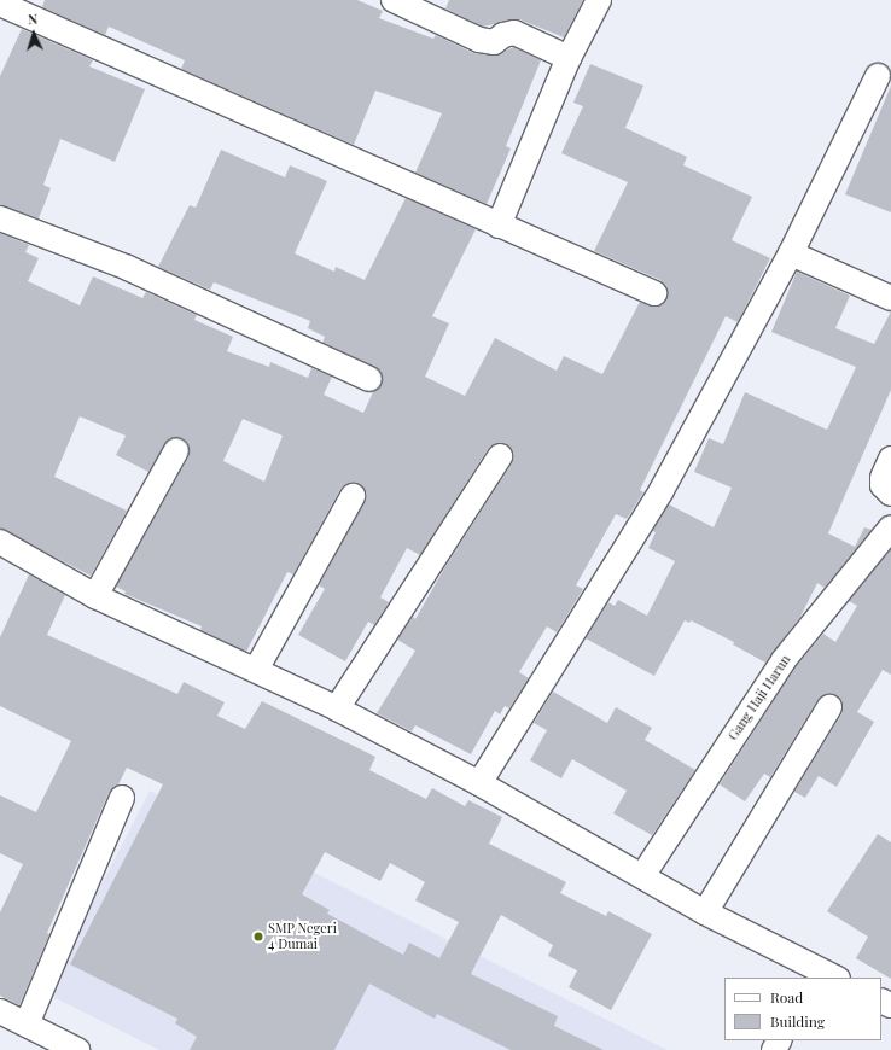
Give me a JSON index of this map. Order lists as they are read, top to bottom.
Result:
{
  "streets": {
    "street": ["Gang Haji Harun"]
  },
  "places": ["SMP Negeri 4 Dumai"],
  "legend": ["Road", "Building"],
  "north": "top"
}
